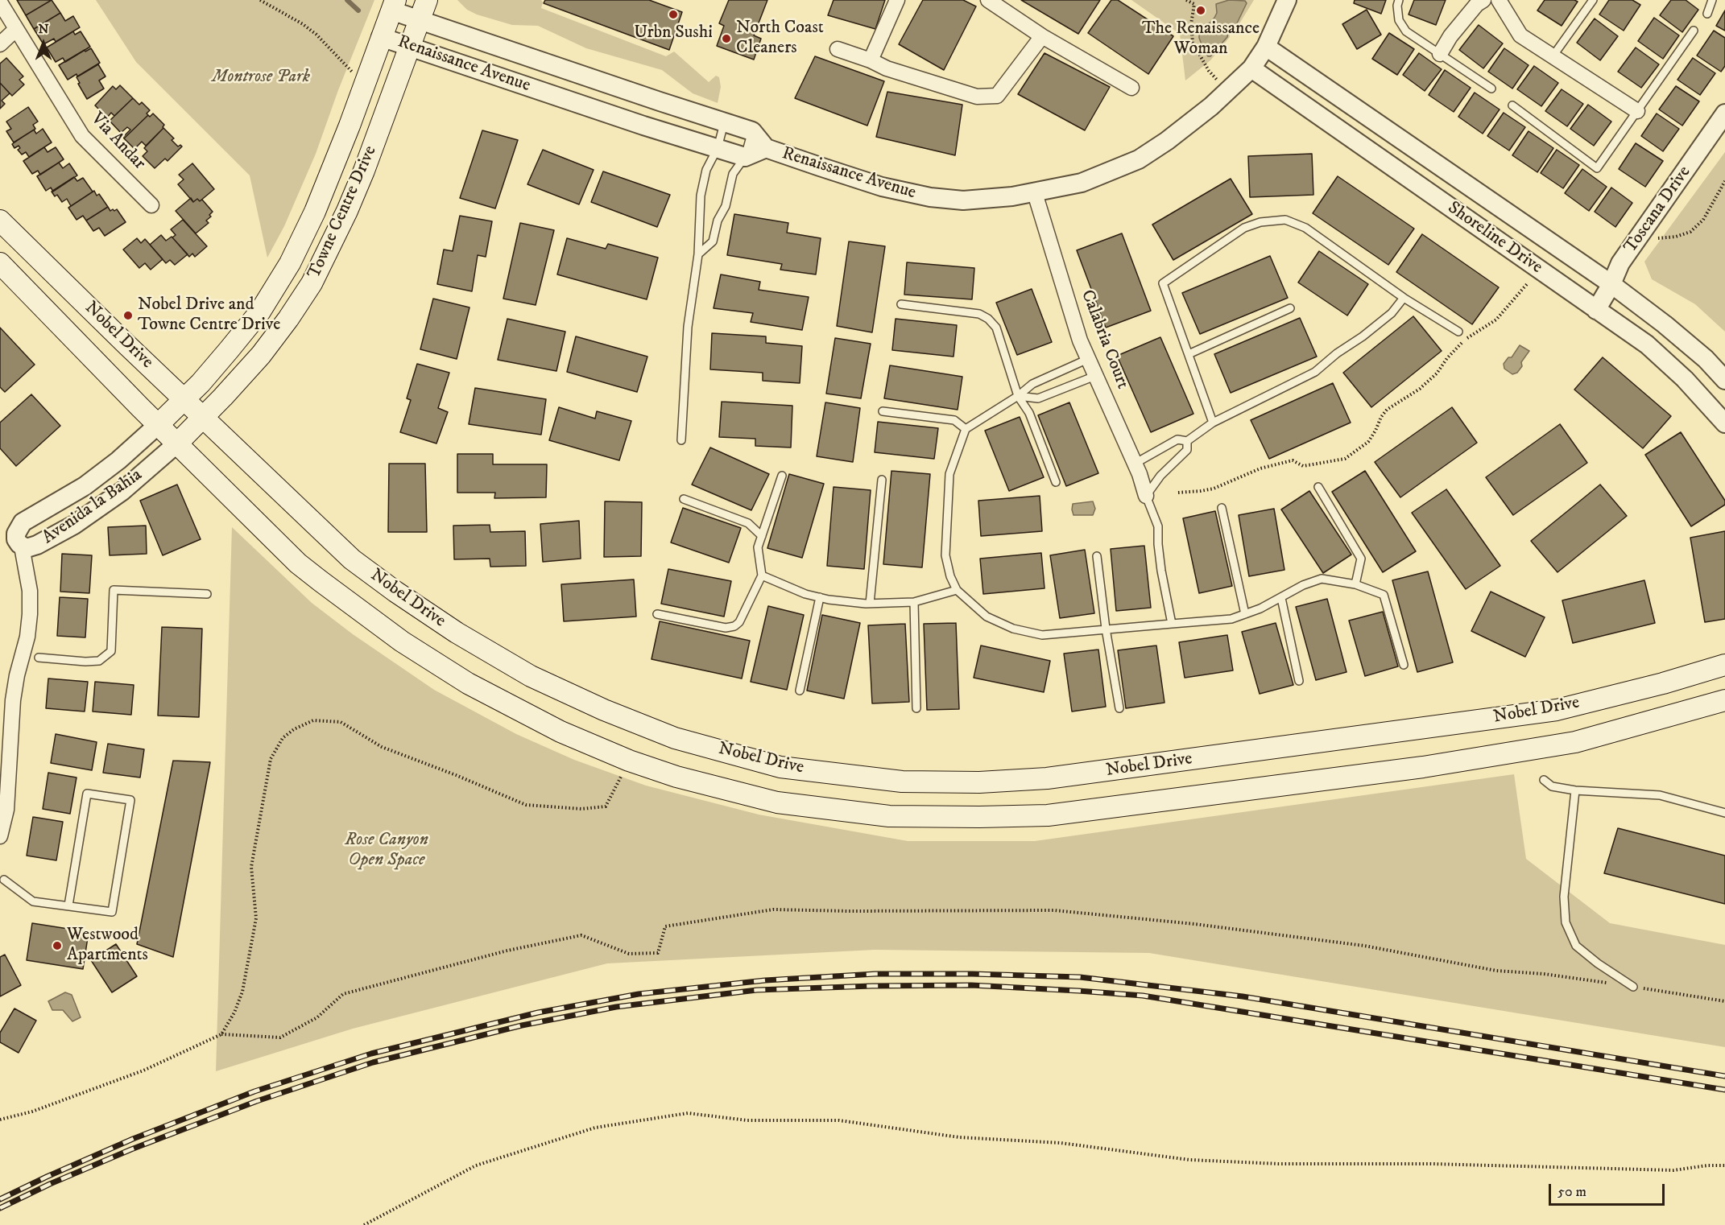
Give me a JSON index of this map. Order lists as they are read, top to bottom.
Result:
{
  "streets": {
    "main road": ["Towne Centre Drive", "Nobel Drive"],
    "street": [
      "Renaissance Avenue",
      "Via Andar",
      "Toscana Drive",
      "Shoreline Drive",
      "Calabria Court",
      "Avenida la Bahia"
    ]
  },
  "crossings": [
    ["Renaissance Avenue", "Towne Centre Drive"],
    ["Renaissance Avenue", "Shoreline Drive"],
    ["Renaissance Avenue", "Calabria Court"],
    ["Toscana Drive", "Shoreline Drive"],
    ["Towne Centre Drive", "Nobel Drive"],
    ["Towne Centre Drive", "Avenida la Bahia"],
    ["Nobel Drive", "Avenida la Bahia"]
  ],
  "parks": ["Montrose Park", "Rose Canyon Open Space"],
  "places": [
    "The Renaissance Woman",
    "Urbn Sushi",
    "North Coast Cleaners",
    "Nobel Drive and Towne Centre Drive",
    "Westwood Apartments"
  ],
  "scale_bar": "50 m",
  "north": "top"
}
